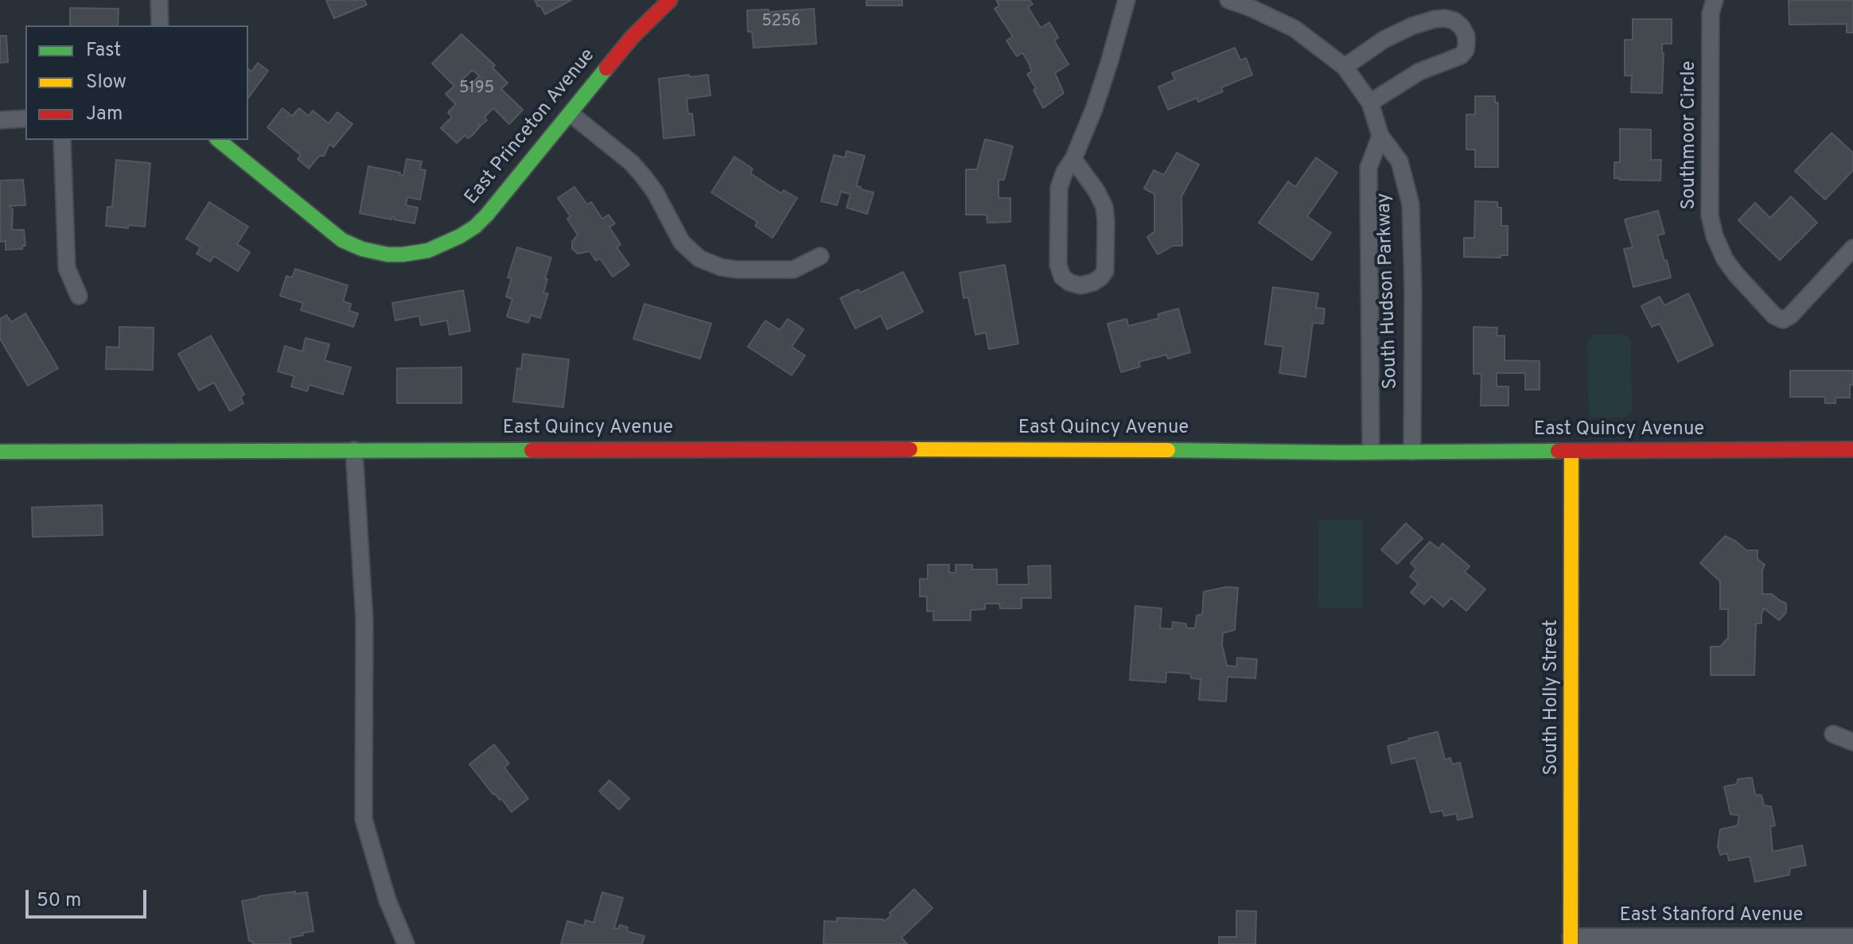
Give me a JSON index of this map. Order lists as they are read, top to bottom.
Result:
{
  "streets": {
    "street": [
      "East Princeton Avenue",
      "Southmoor Circle",
      "South Hudson Parkway",
      "East Quincy Avenue",
      "South Holly Street",
      "East Stanford Avenue"
    ]
  },
  "crossings": [
    ["South Hudson Parkway", "East Quincy Avenue"],
    ["East Quincy Avenue", "South Holly Street"],
    ["South Holly Street", "East Stanford Avenue"]
  ],
  "house_numbers": ["5256", "5195"],
  "legend": ["Fast", "Slow", "Jam"],
  "scale_bar": "50 m"
}
